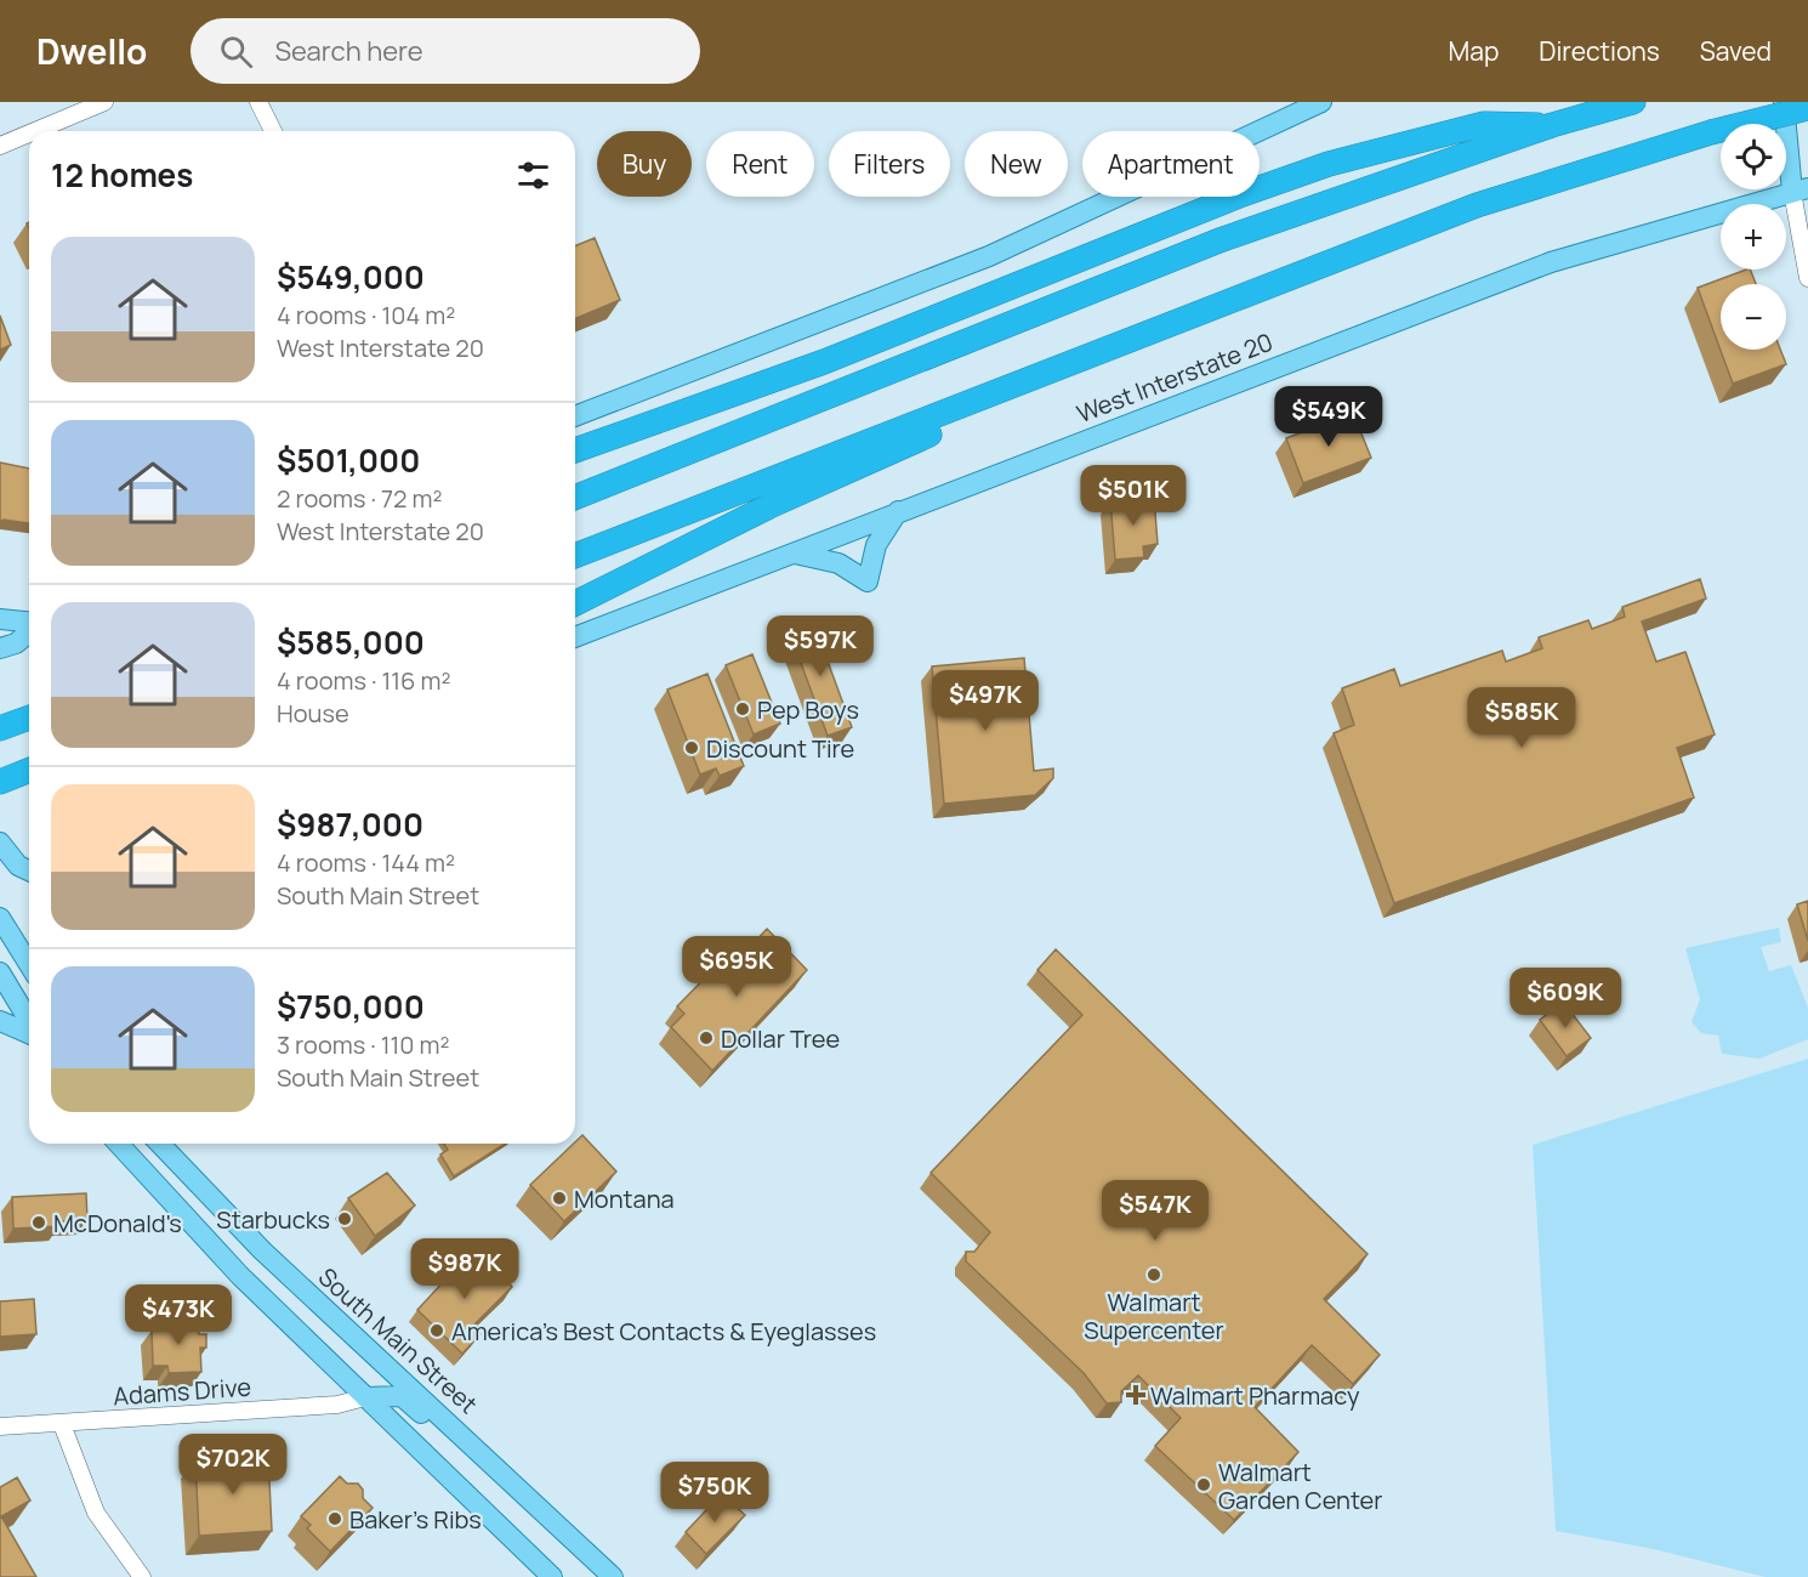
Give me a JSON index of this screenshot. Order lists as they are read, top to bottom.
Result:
{
  "streets": {
    "main road": ["West Interstate 20", "South Main Street"],
    "street": ["Adams Drive"]
  },
  "places": {
    "other": [
      "Pep Boys",
      "Discount Tire",
      "Dollar Tree",
      "Montana",
      "Starbucks",
      "McDonald's",
      "Walmart Supercenter",
      "America's Best Contacts & Eyeglasses",
      "Walmart Garden Center",
      "Baker's Ribs"
    ],
    "health": ["Walmart Pharmacy"]
  },
  "page": {
    "header": "Dwello",
    "search": "Search here",
    "nav": ["Map", "Directions", "Saved"],
    "map_buttons": ["+", "−"],
    "chip": [
      "Buy",
      "Rent",
      "Filters",
      "New",
      "Apartment"
    ],
    "heading": "12 homes",
    "list": [
      {
        "name": "$549,000",
        "note": "4 rooms · 104 m² · West Interstate 20"
      },
      {
        "name": "$501,000",
        "note": "2 rooms · 72 m² · West Interstate 20"
      },
      {
        "name": "$585,000",
        "note": "4 rooms · 116 m² · House"
      },
      {
        "name": "$987,000",
        "note": "4 rooms · 144 m² · South Main Street"
      },
      {
        "name": "$750,000",
        "note": "3 rooms · 110 m² · South Main Street"
      }
    ],
    "price": [
      "$549K",
      "$501K",
      "$597K",
      "$497K",
      "$585K",
      "$695K",
      "$609K",
      "$547K",
      "$987K",
      "$473K",
      "$702K",
      "$750K"
    ]
  }
}
